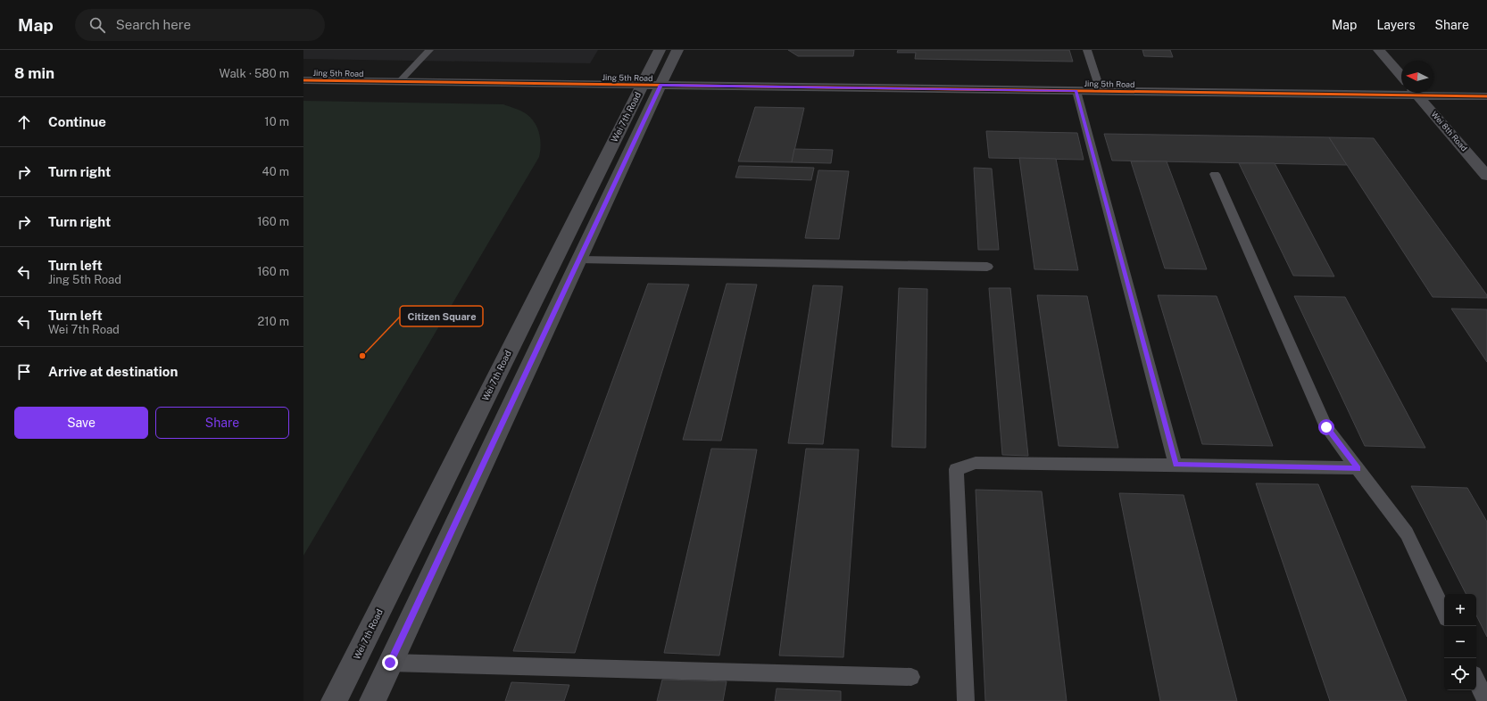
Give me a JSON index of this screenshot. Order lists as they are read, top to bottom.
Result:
{
  "streets": {
    "street": ["Jing 5th Road", "Wei 7th Road", "Wei 8th Road"]
  },
  "crossings": [
    ["Jing 5th Road", "Wei 7th Road"]
  ],
  "places": ["Citizen Square"],
  "north": "left",
  "page": {
    "header": "Map",
    "search": "Search here",
    "nav": ["Map", "Layers", "Share"],
    "heading": ["8 min", "Walk · 580 m"],
    "list": [
      ["Continue", "10 m"],
      ["Turn right", "40 m"],
      ["Turn right", "160 m"],
      ["Turn left", "Jing 5th Road", "160 m"],
      ["Turn left", "Wei 7th Road", "210 m"],
      "Arrive at destination"
    ],
    "buttons": ["Save", "Share"],
    "map_buttons": ["+", "−"]
  }
}
